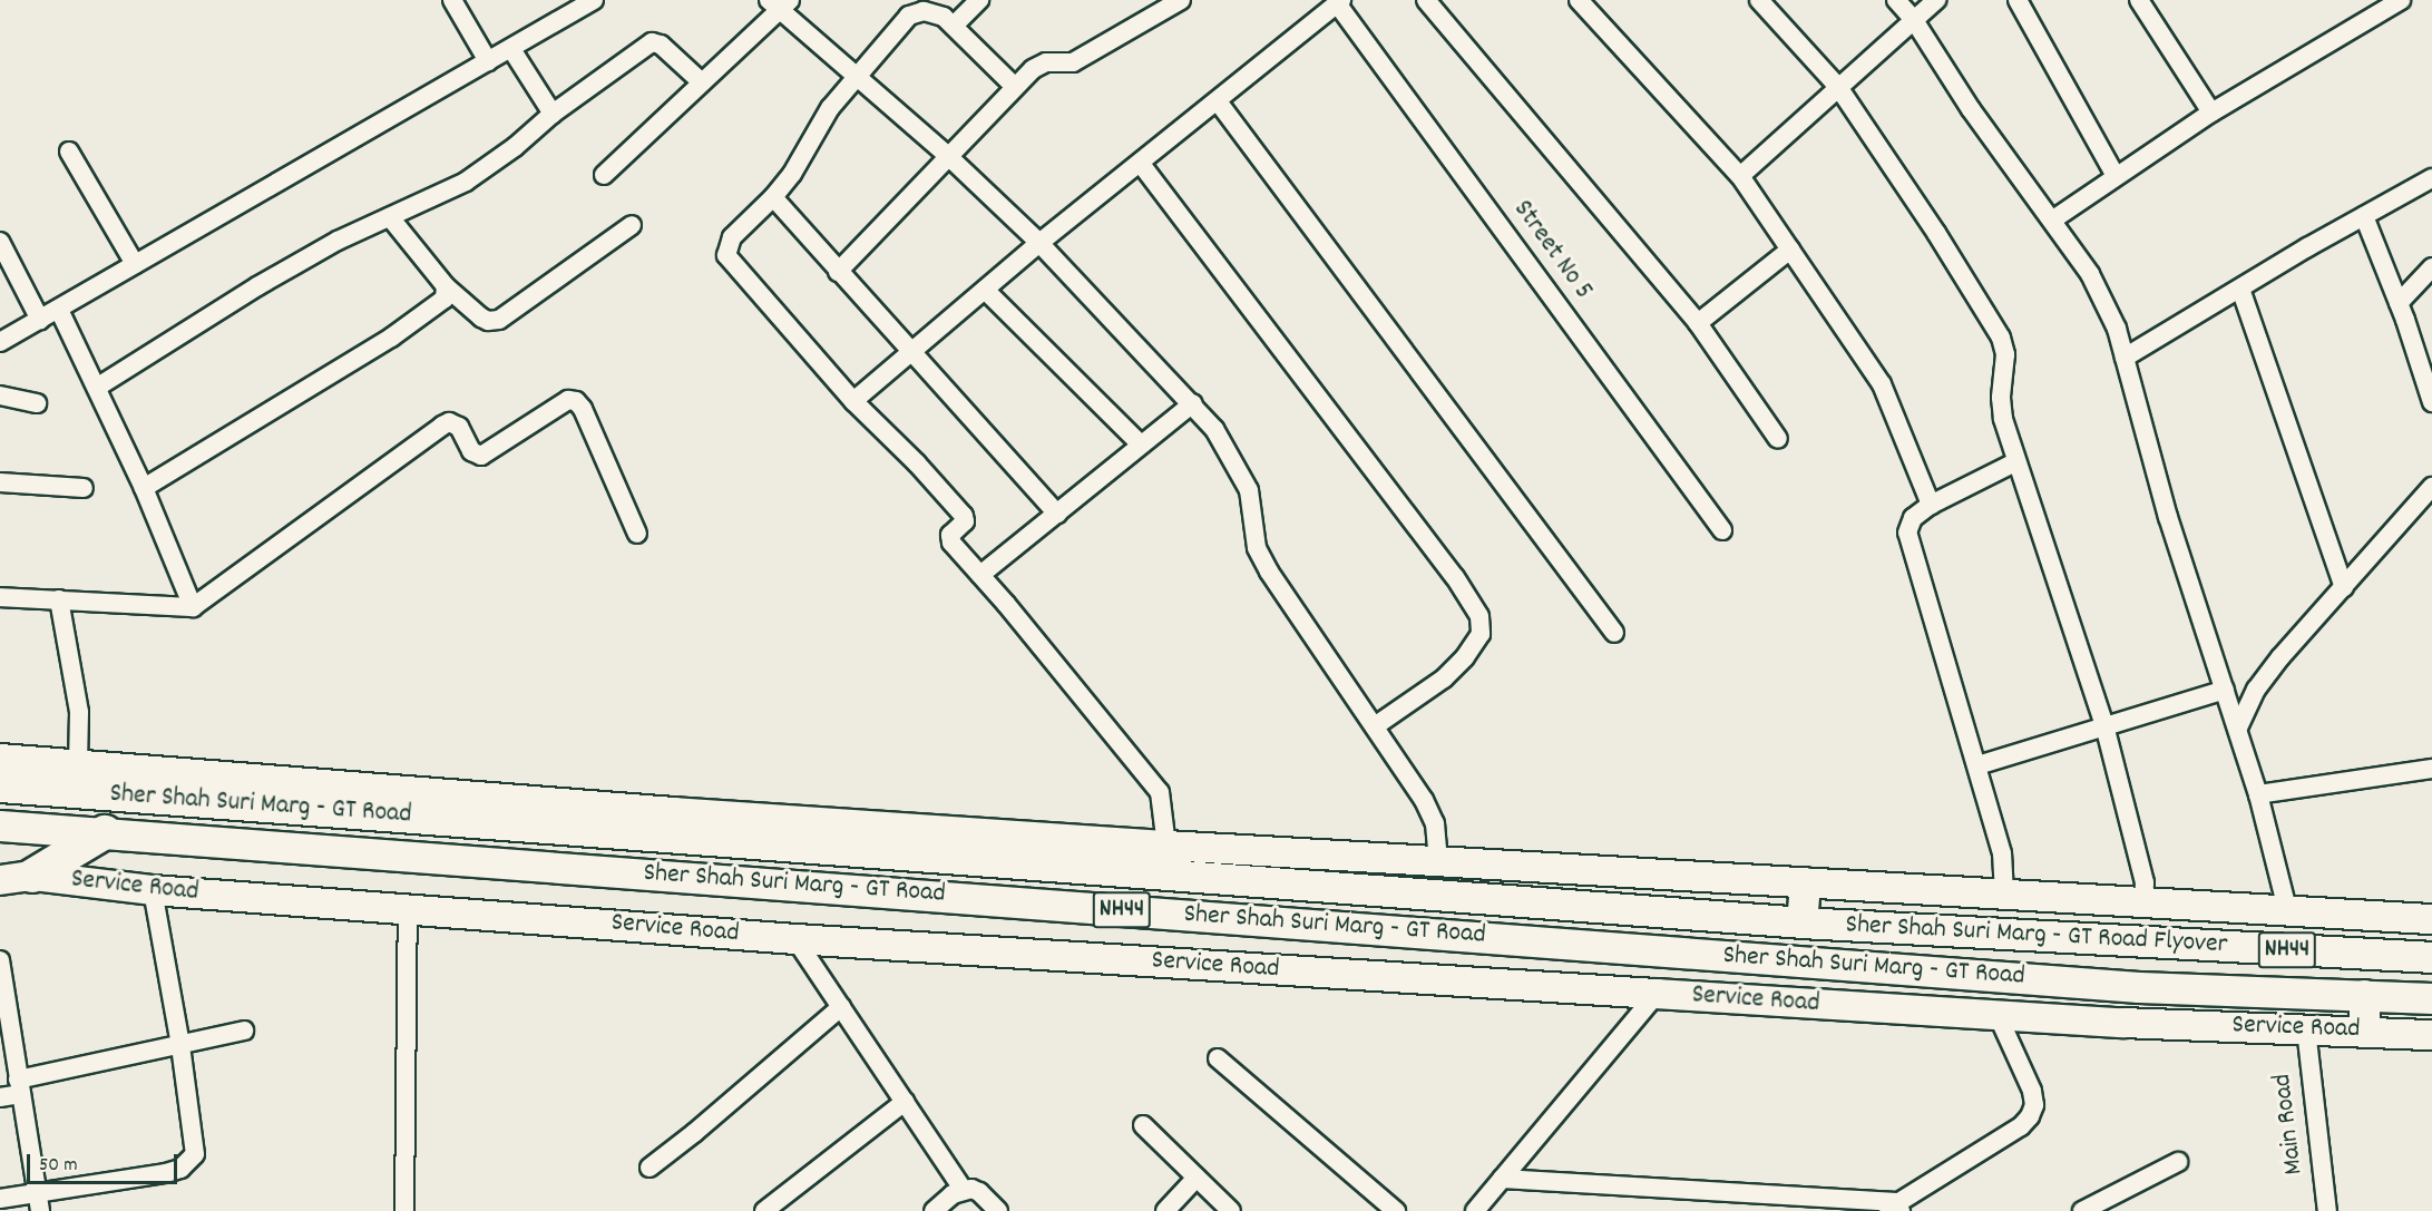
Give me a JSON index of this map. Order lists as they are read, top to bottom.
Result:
{
  "streets": {
    "highway": ["Sher Shah Suri Marg - GT Road", "NH44", "Sher Shah Suri Marg - GT Road Flyover"],
    "main road": ["Service Road"],
    "street": ["Street No 5", "Main Road"]
  },
  "crossings": [
    ["Sher Shah Suri Marg - GT Road", "NH44"],
    ["Sher Shah Suri Marg - GT Road", "Sher Shah Suri Marg - GT Road Flyover"],
    ["Service Road", "Main Road"]
  ],
  "scale_bar": "50 m"
}
